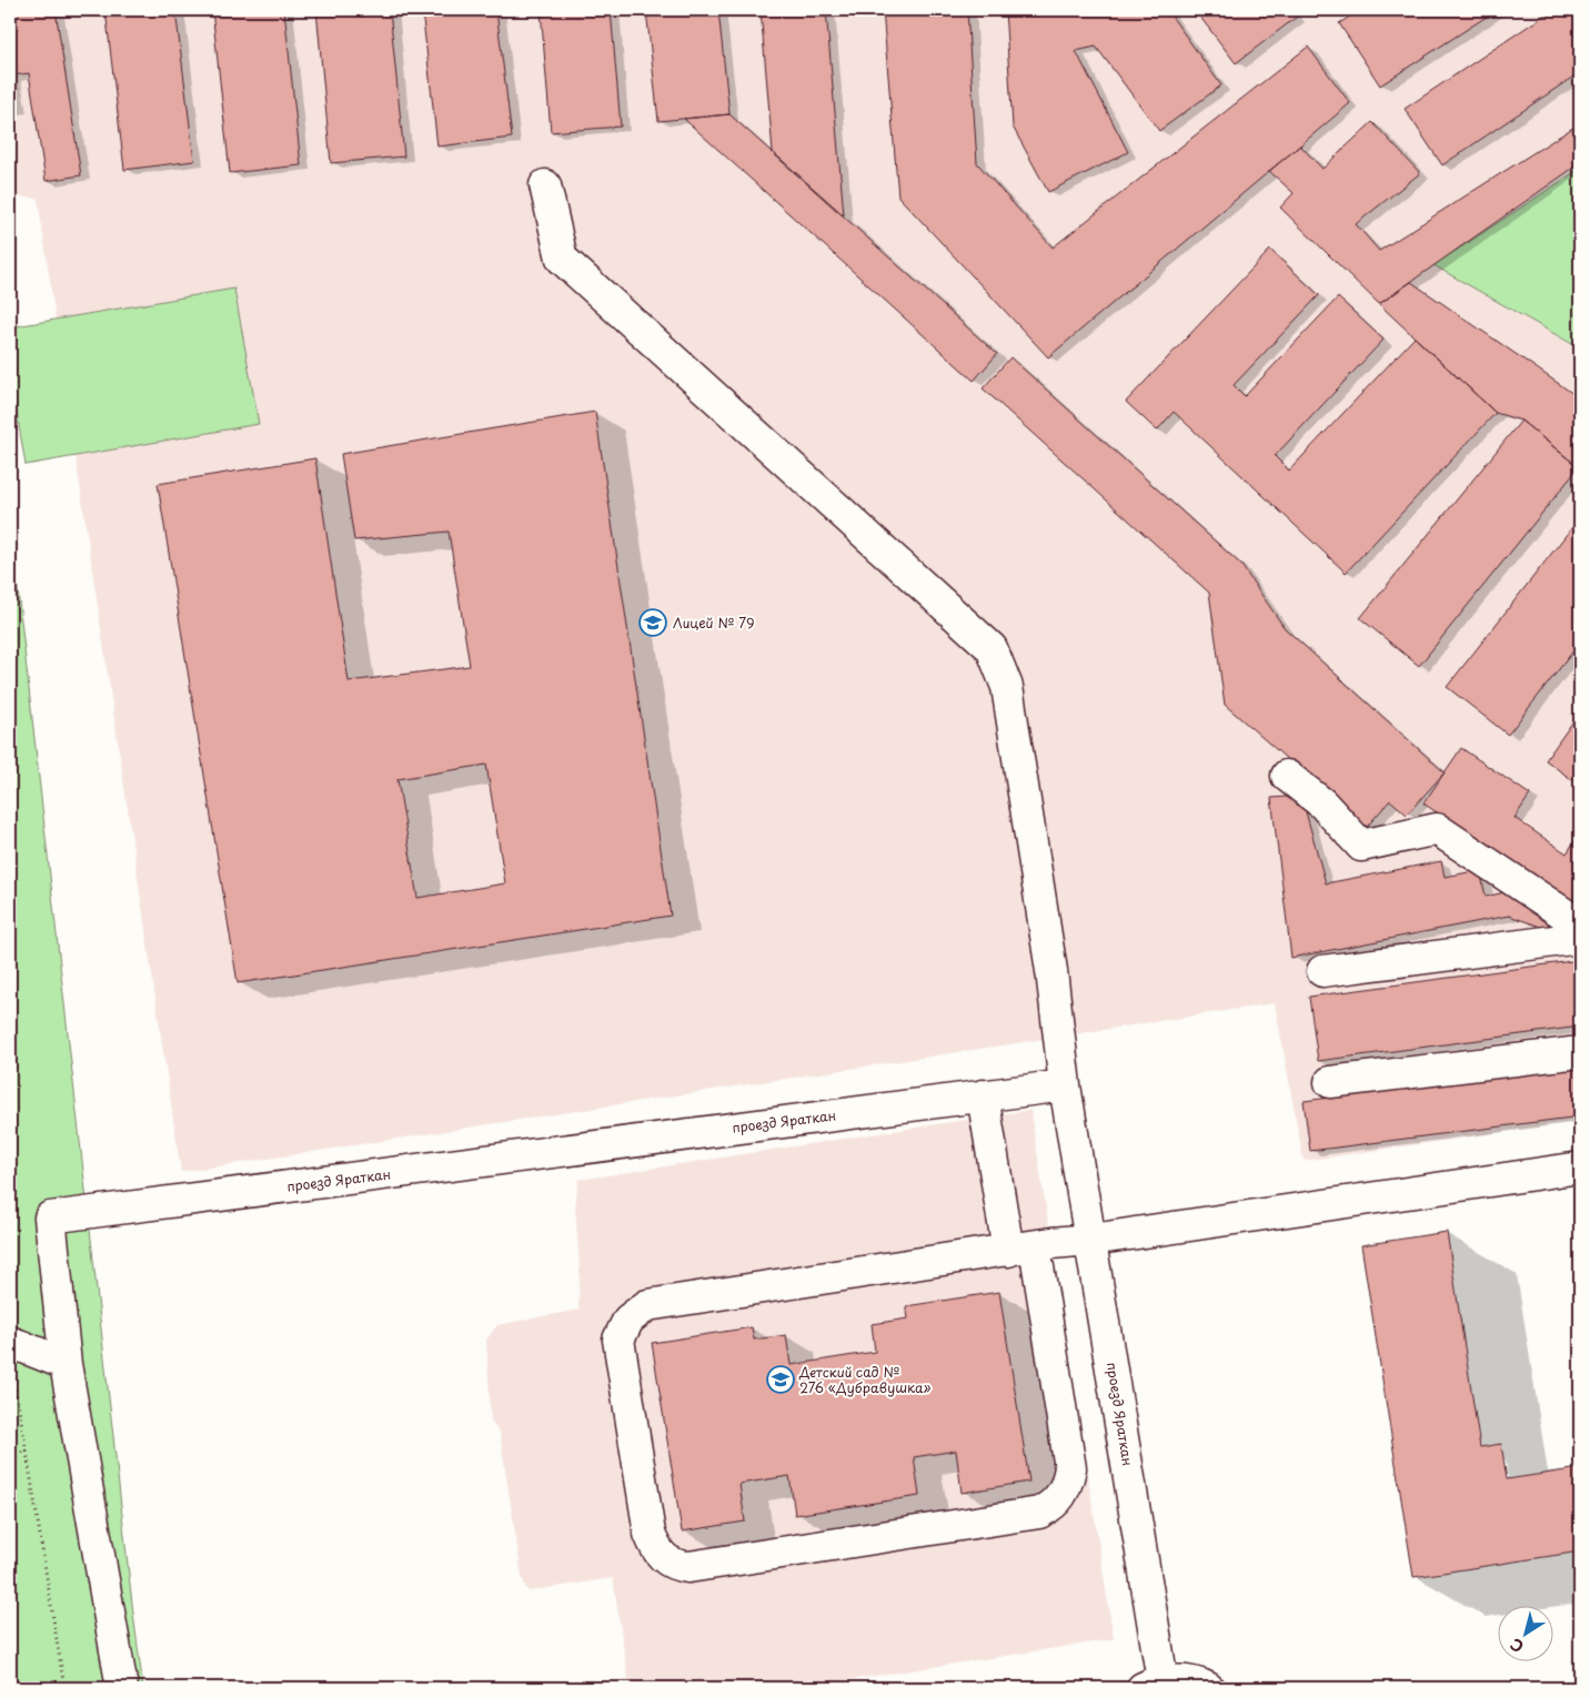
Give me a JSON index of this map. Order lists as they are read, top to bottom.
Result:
{
  "streets": {
    "street": ["проезд Яраткан"]
  },
  "places": {
    "school or university": ["Лицей № 79", "Детский сад № 276 «Дубравушка»"]
  },
  "north": "bottom left"
}
